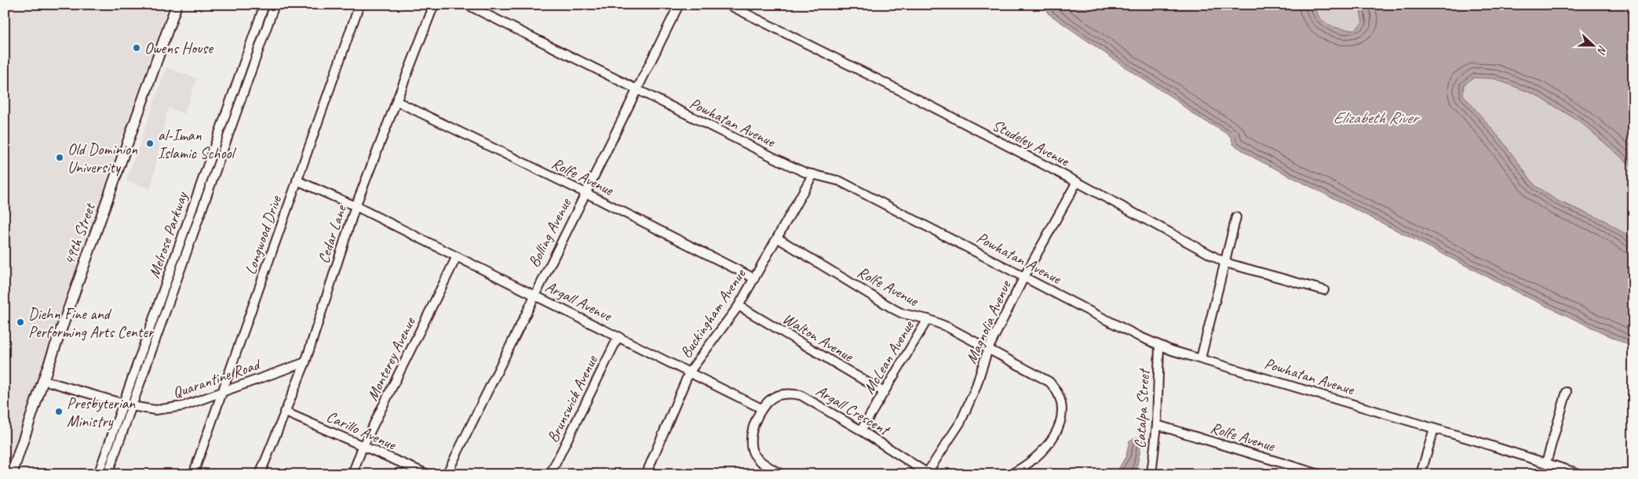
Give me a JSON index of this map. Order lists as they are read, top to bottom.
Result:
{
  "streets": {
    "street": [
      "Powhatan Avenue",
      "Studeley Avenue",
      "Rolfe Avenue",
      "Bolling Avenue",
      "49th Street",
      "Cedar Lane",
      "Melrose Parkway",
      "Longwood Drive",
      "Argall Avenue",
      "Buckingham Avenue",
      "Magnolia Avenue",
      "Walton Avenue",
      "McLean Avenue",
      "Monterey Avenue",
      "Quarantine Road",
      "Brunswick Avenue",
      "Catalpa Street",
      "Argall Crescent",
      "Carillo Avenue"
    ]
  },
  "crossings": [
    ["Powhatan Avenue", "Bolling Avenue"],
    ["Powhatan Avenue", "Buckingham Avenue"],
    ["Powhatan Avenue", "Magnolia Avenue"],
    ["Powhatan Avenue", "Catalpa Street"],
    ["Studeley Avenue", "Magnolia Avenue"],
    ["Rolfe Avenue", "Bolling Avenue"],
    ["Rolfe Avenue", "Cedar Lane"],
    ["Rolfe Avenue", "Buckingham Avenue"],
    ["Rolfe Avenue", "Magnolia Avenue"],
    ["Rolfe Avenue", "McLean Avenue"],
    ["Rolfe Avenue", "Catalpa Street"],
    ["Bolling Avenue", "Argall Avenue"],
    ["49th Street", "Quarantine Road"],
    ["Cedar Lane", "Argall Avenue"],
    ["Cedar Lane", "Quarantine Road"],
    ["Cedar Lane", "Carillo Avenue"],
    ["Melrose Parkway", "Quarantine Road"],
    ["Longwood Drive", "Argall Avenue"],
    ["Longwood Drive", "Quarantine Road"],
    ["Argall Avenue", "Buckingham Avenue"],
    ["Argall Avenue", "Monterey Avenue"],
    ["Argall Avenue", "Brunswick Avenue"],
    ["Argall Avenue", "Argall Crescent"],
    ["Buckingham Avenue", "Walton Avenue"],
    ["Magnolia Avenue", "Argall Crescent"],
    ["Walton Avenue", "McLean Avenue"],
    ["McLean Avenue", "Argall Crescent"],
    ["Monterey Avenue", "Carillo Avenue"]
  ],
  "water": ["Elizabeth River"],
  "places": [
    "Owens House",
    "al-Iman Islamic School",
    "Old Dominion University",
    "Diehn Fine and Performing Arts Center",
    "Presbyterian Ministry"
  ],
  "north": "right"
}
